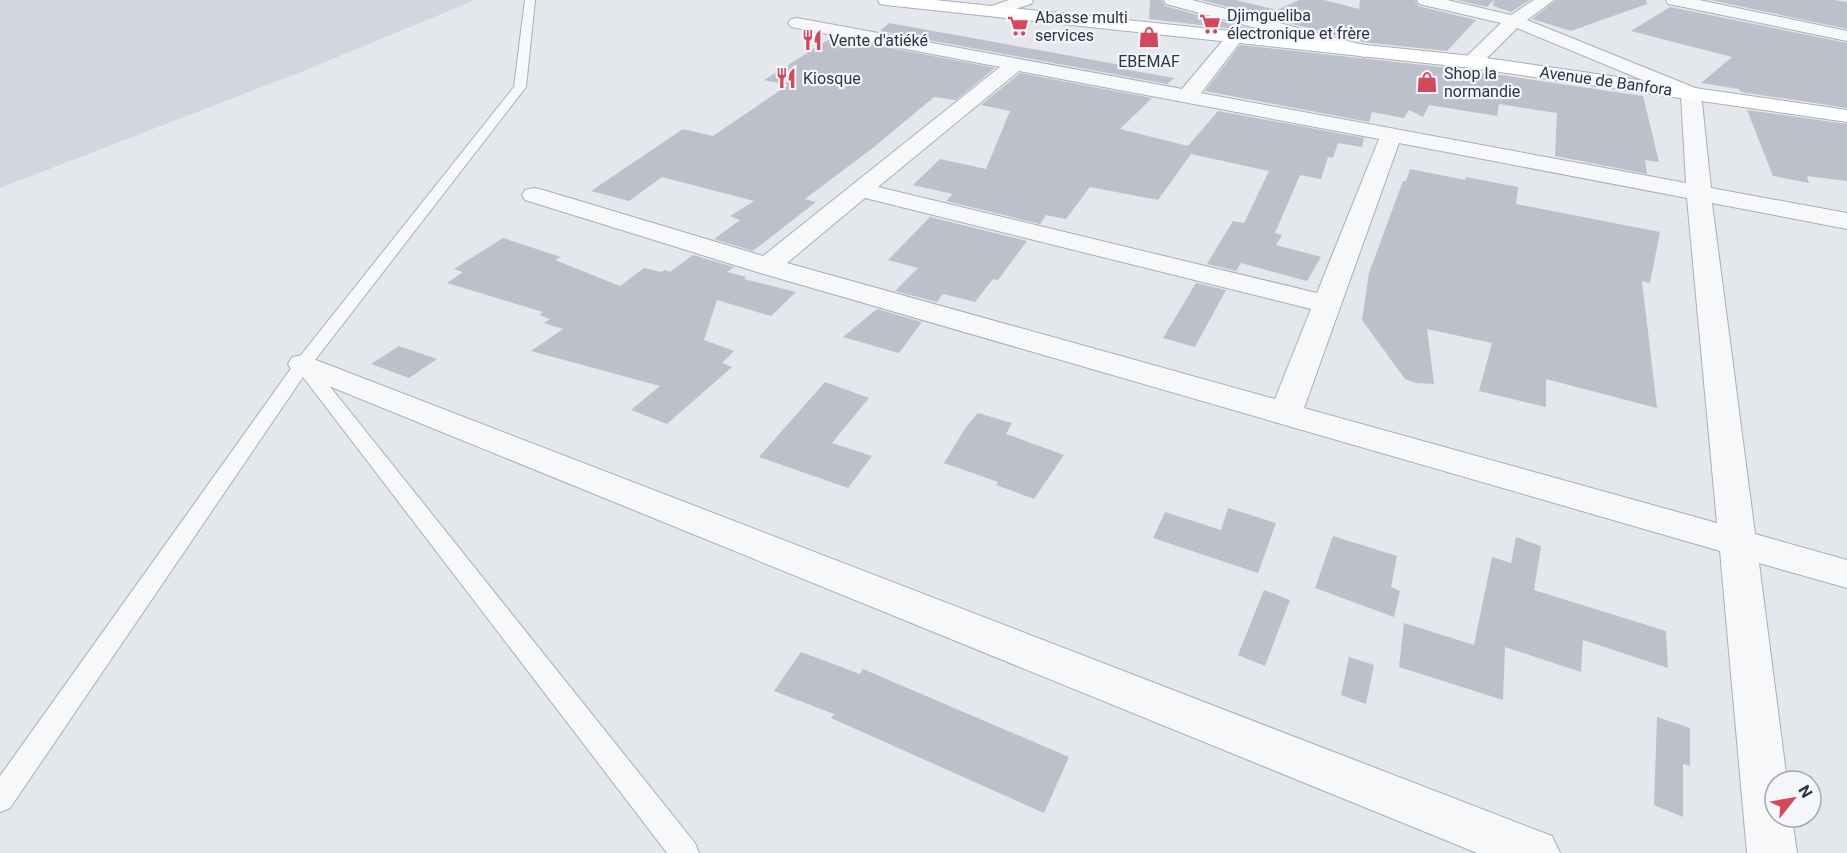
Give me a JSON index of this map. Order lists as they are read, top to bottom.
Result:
{
  "streets": {
    "main road": ["Avenue de Banfora"]
  },
  "places": {
    "supermarket": ["Djimgueliba électronique et frère", "Abasse multi services"],
    "shop": ["EBEMAF", "Shop la normandie"],
    "restaurant": ["Vente d'atiéké", "Kiosque"]
  },
  "north": "top right"
}
